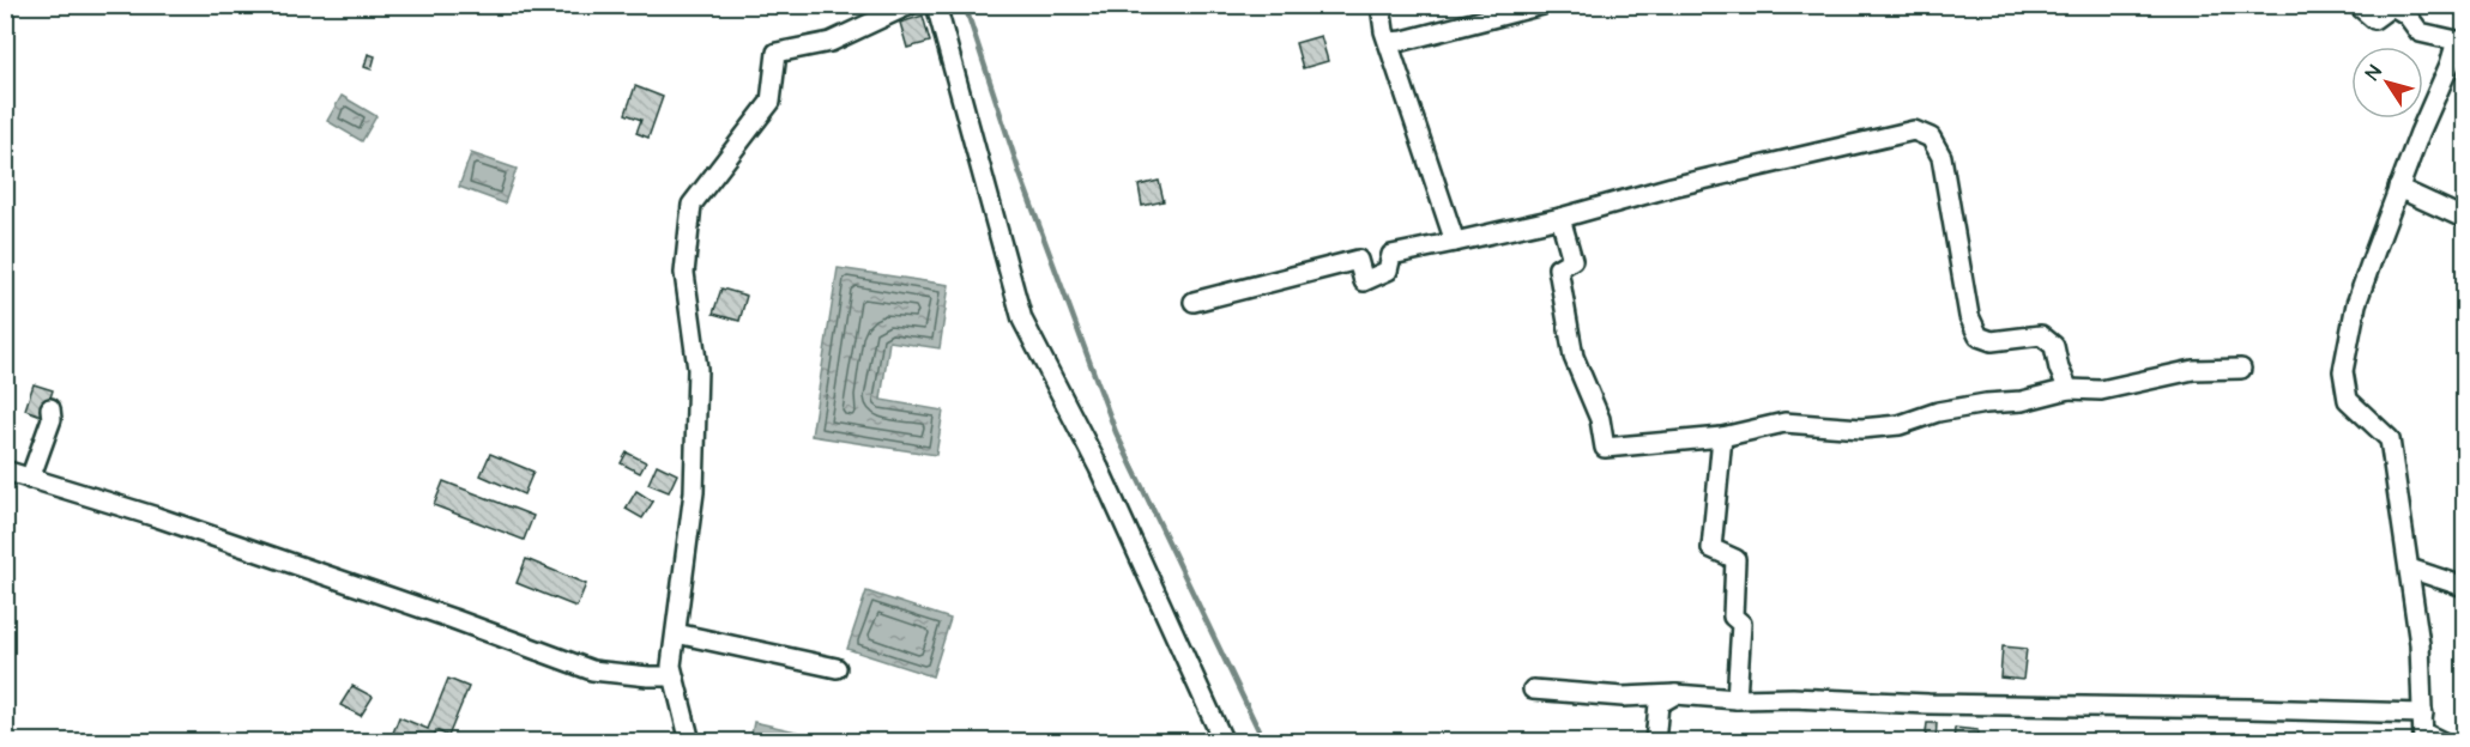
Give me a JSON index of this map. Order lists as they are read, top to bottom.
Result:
{
  "north": "top left"
}
